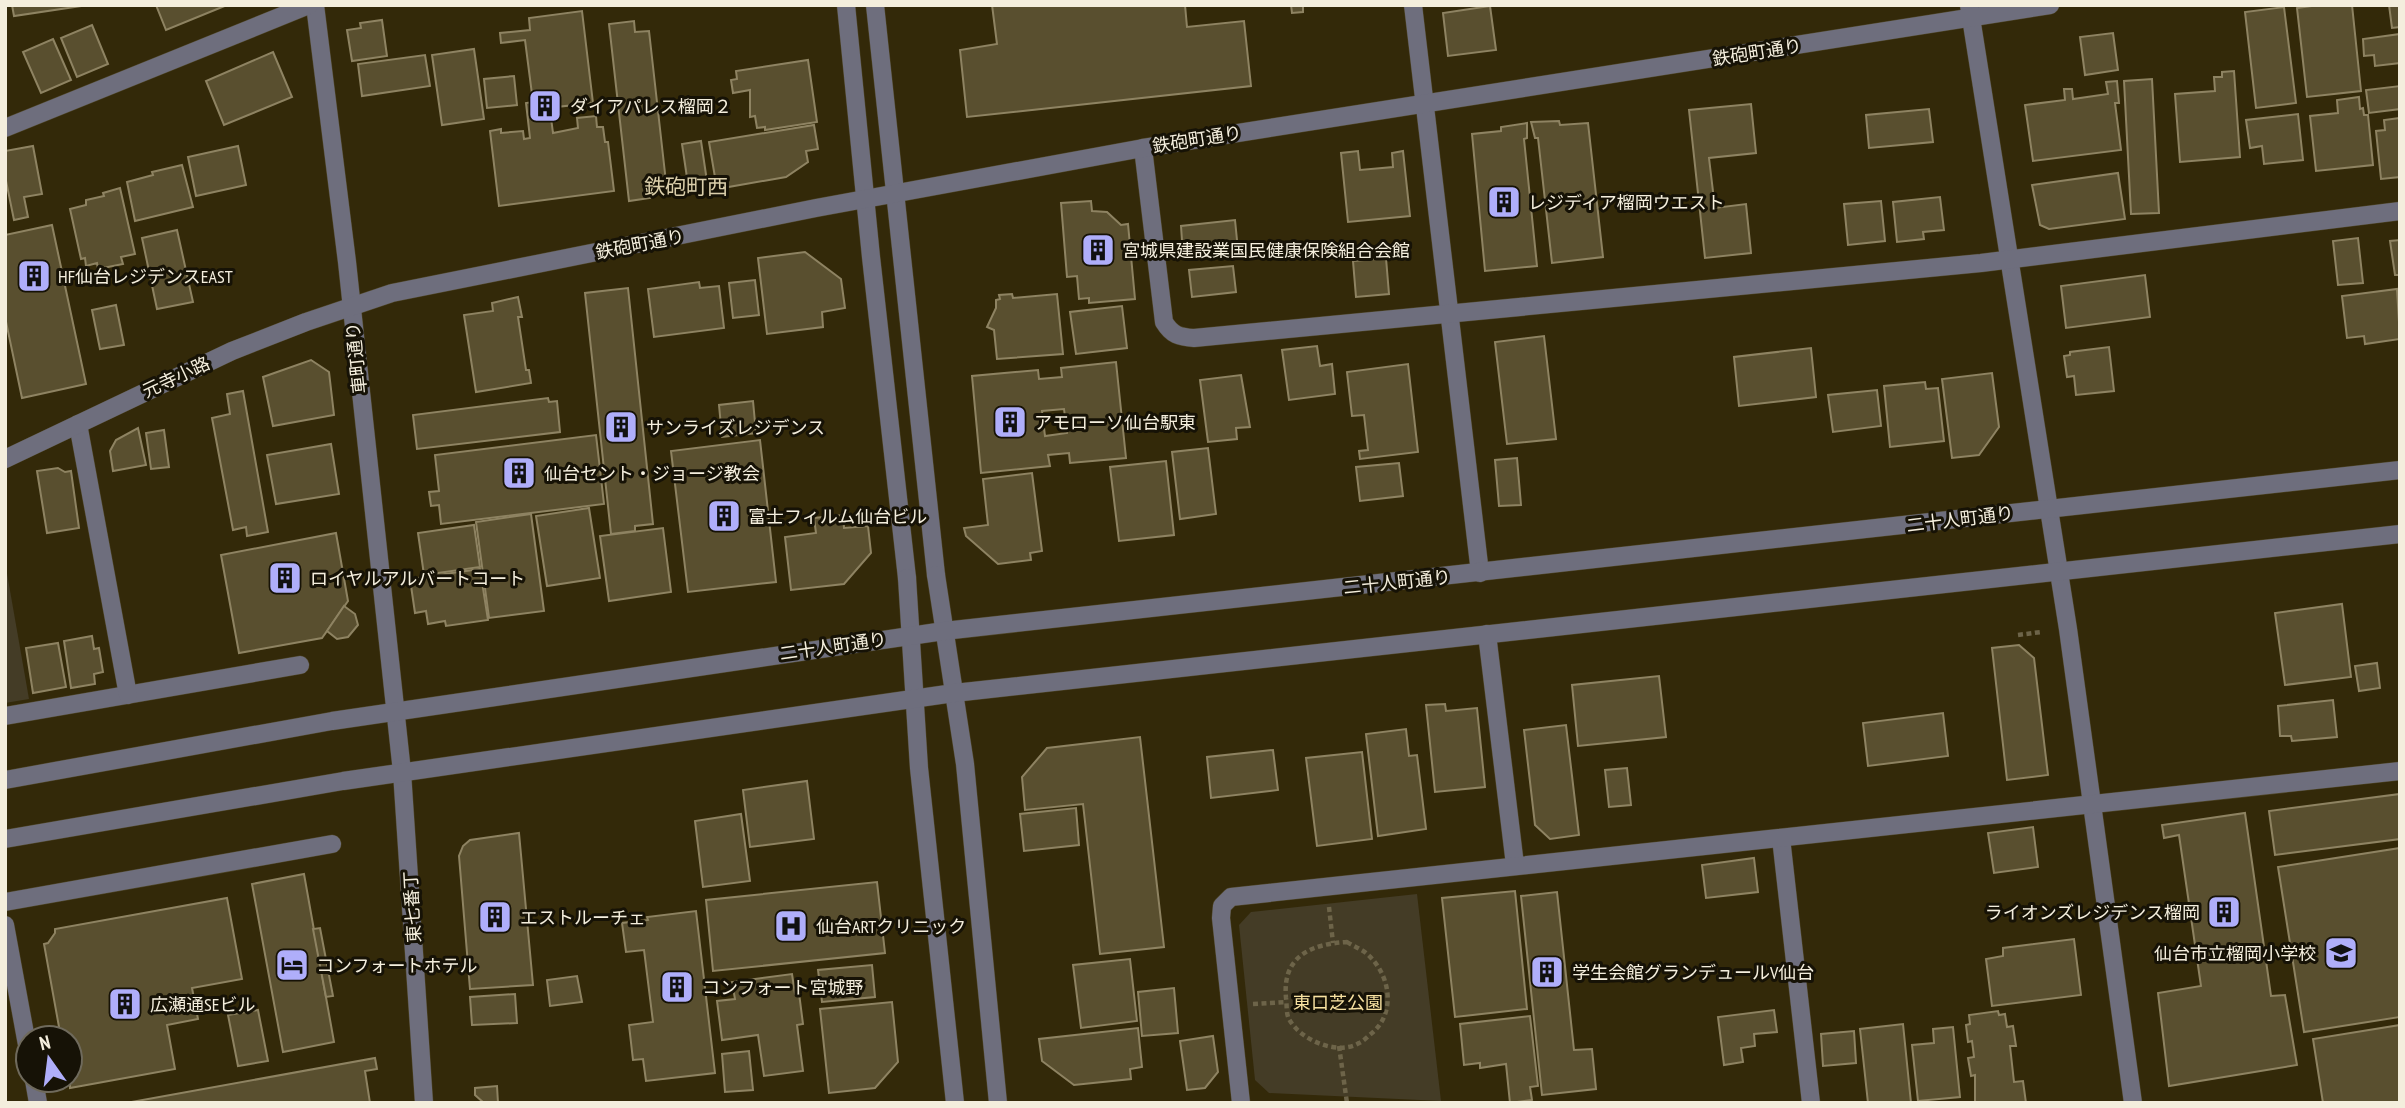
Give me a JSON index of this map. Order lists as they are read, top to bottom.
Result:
{
  "streets": {
    "street": [
      "鉄砲町通り",
      "車町通り",
      "元寺小路",
      "二十人町通り",
      "東七番丁"
    ]
  },
  "crossings": [
    ["鉄砲町通り", "車町通り"],
    ["鉄砲町通り", "元寺小路"],
    ["車町通り", "元寺小路"],
    ["車町通り", "二十人町通り"],
    ["車町通り", "東七番丁"],
    ["二十人町通り", "東七番丁"]
  ],
  "districts": ["鉄砲町西"],
  "parks": ["東口芝公園"],
  "places": {
    "building": [
      "ダイアパレス榴岡２",
      "レジディア榴岡ウエスト",
      "宮城県建設業国民健康保険組合会館",
      "HF仙台レジデンスEAST",
      "アモローソ仙台駅東",
      "サンライズレジデンス",
      "仙台セント・ジョージ教会",
      "富士フィルム仙台ビル",
      "ロイヤルアルバートコート",
      "ライオンズレジデンス榴岡",
      "エストルーチェ",
      "学生会館グランデュールV仙台",
      "コンフォート宮城野",
      "広瀬通SEビル"
    ],
    "hospital": ["仙台ARTクリニック"],
    "school or university": ["仙台市立榴岡小学校"],
    "hotel": ["コンフォートホテル"]
  },
  "north": "top"
}
